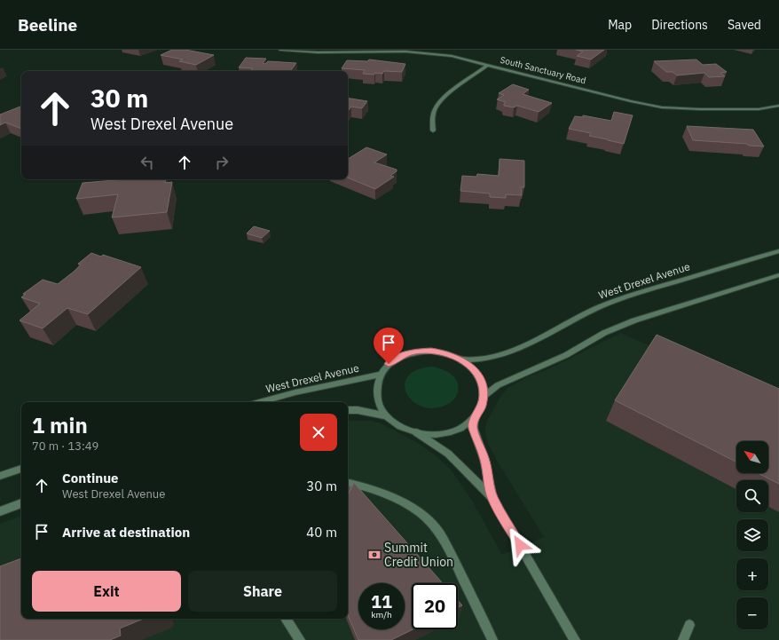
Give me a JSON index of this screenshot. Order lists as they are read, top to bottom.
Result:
{
  "streets": {
    "street": ["South Sanctuary Road", "West Drexel Avenue"]
  },
  "places": {
    "bank": ["Summit Credit Union"]
  },
  "north": "top left",
  "page": {
    "header": "Beeline",
    "nav": ["Map", "Directions", "Saved"],
    "turn": ["30 m", "West Drexel Avenue"],
    "heading": ["1 min", "70 m · 13:49"],
    "map_buttons": ["+", "−"],
    "list": [
      {
        "name": "Continue",
        "note": "West Drexel Avenue",
        "value": "30 m"
      },
      {
        "name": "Arrive at destination",
        "value": "40 m"
      }
    ],
    "buttons": ["Exit", "Share"],
    "speed": "11 km/h",
    "limit": "20"
  }
}
